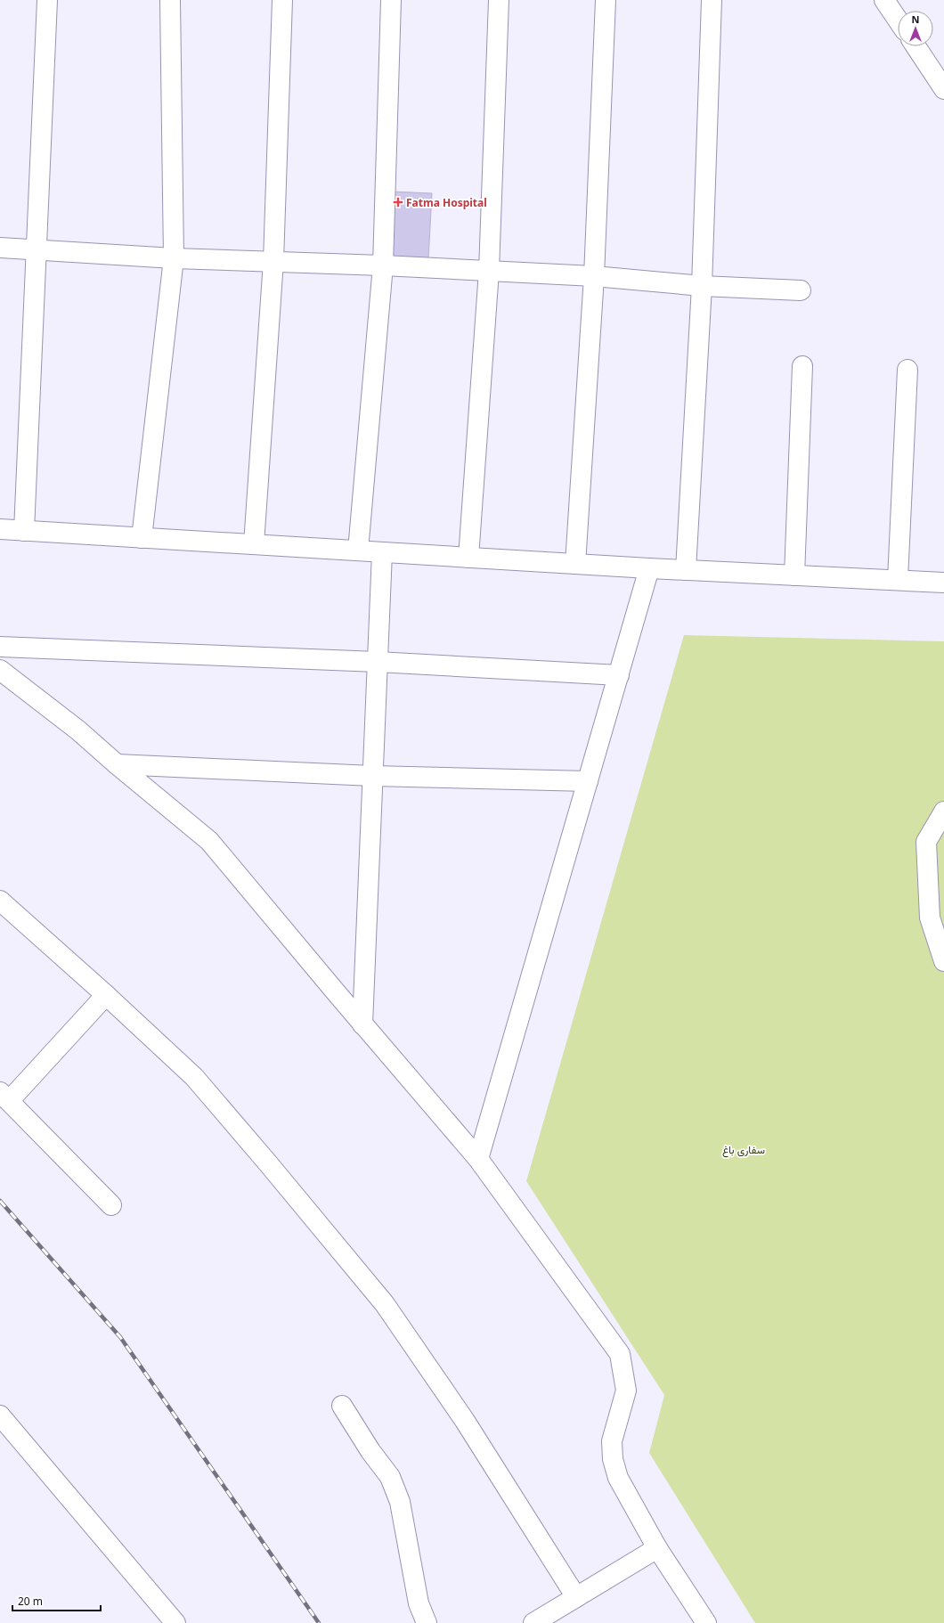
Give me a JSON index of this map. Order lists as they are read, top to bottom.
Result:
{
  "parks": ["سفاری باغ"],
  "places": {
    "health": ["Fatma Hospital"]
  },
  "scale_bar": "20 m",
  "north": "top"
}
